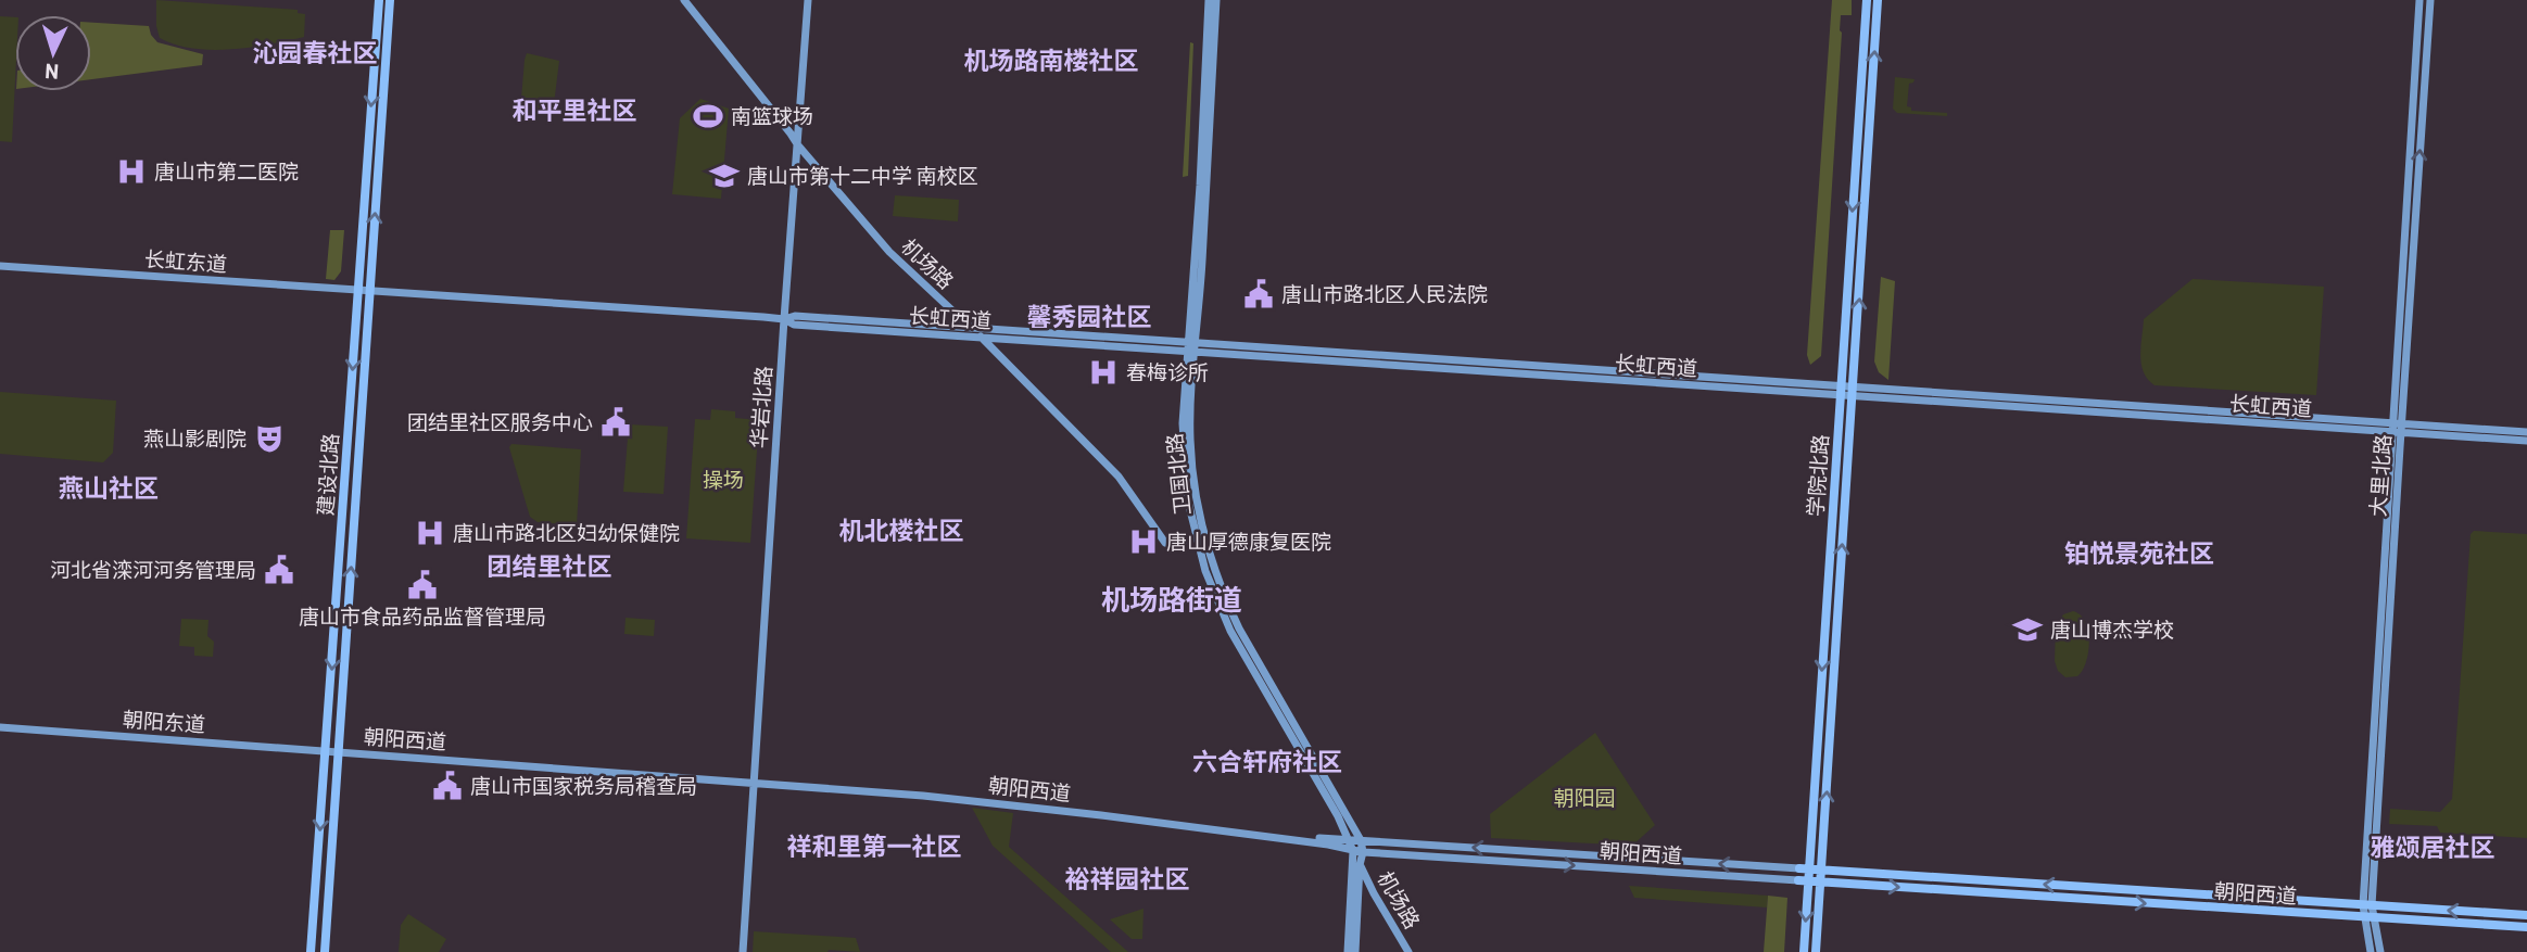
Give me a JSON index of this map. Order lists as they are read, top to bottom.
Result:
{
  "streets": {
    "main road": [
      "长虹东道",
      "机场路",
      "长虹西道",
      "华岩北路",
      "建设北路",
      "卫国北路",
      "学院北路",
      "大里北路",
      "朝阳东道",
      "朝阳西道"
    ]
  },
  "crossings": [
    ["长虹东道", "长虹西道"],
    ["长虹东道", "建设北路"],
    ["机场路", "长虹西道"],
    ["机场路", "华岩北路"],
    ["机场路", "卫国北路"],
    ["长虹西道", "华岩北路"],
    ["长虹西道", "建设北路"],
    ["长虹西道", "卫国北路"],
    ["长虹西道", "学院北路"],
    ["长虹西道", "大里北路"],
    ["华岩北路", "朝阳西道"],
    ["建设北路", "朝阳东道"],
    ["建设北路", "朝阳西道"],
    ["卫国北路", "朝阳西道"],
    ["学院北路", "朝阳西道"],
    ["大里北路", "朝阳西道"],
    ["朝阳东道", "朝阳西道"]
  ],
  "districts": [
    "沁园春社区",
    "机场路南楼社区",
    "和平里社区",
    "馨秀园社区",
    "燕山社区",
    "机北楼社区",
    "铂悦景苑社区",
    "团结里社区",
    "机场路街道",
    "六合轩府社区",
    "祥和里第一社区",
    "雅颂居社区",
    "裕祥园社区"
  ],
  "parks": ["操场", "朝阳园"],
  "places": {
    "sports": ["南篮球场"],
    "hospital": [
      "唐山市第二医院",
      "春梅诊所",
      "唐山市路北区妇幼保健院",
      "唐山厚德康复医院"
    ],
    "school or university": ["唐山市第十二中学 南校区", "唐山博杰学校"],
    "public building": [
      "唐山市路北区人民法院",
      "团结里社区服务中心",
      "河北省滦河河务管理局",
      "唐山市食品药品监督管理局",
      "唐山市国家税务局稽查局"
    ],
    "theatre": ["燕山影剧院"]
  },
  "north": "bottom"
}
